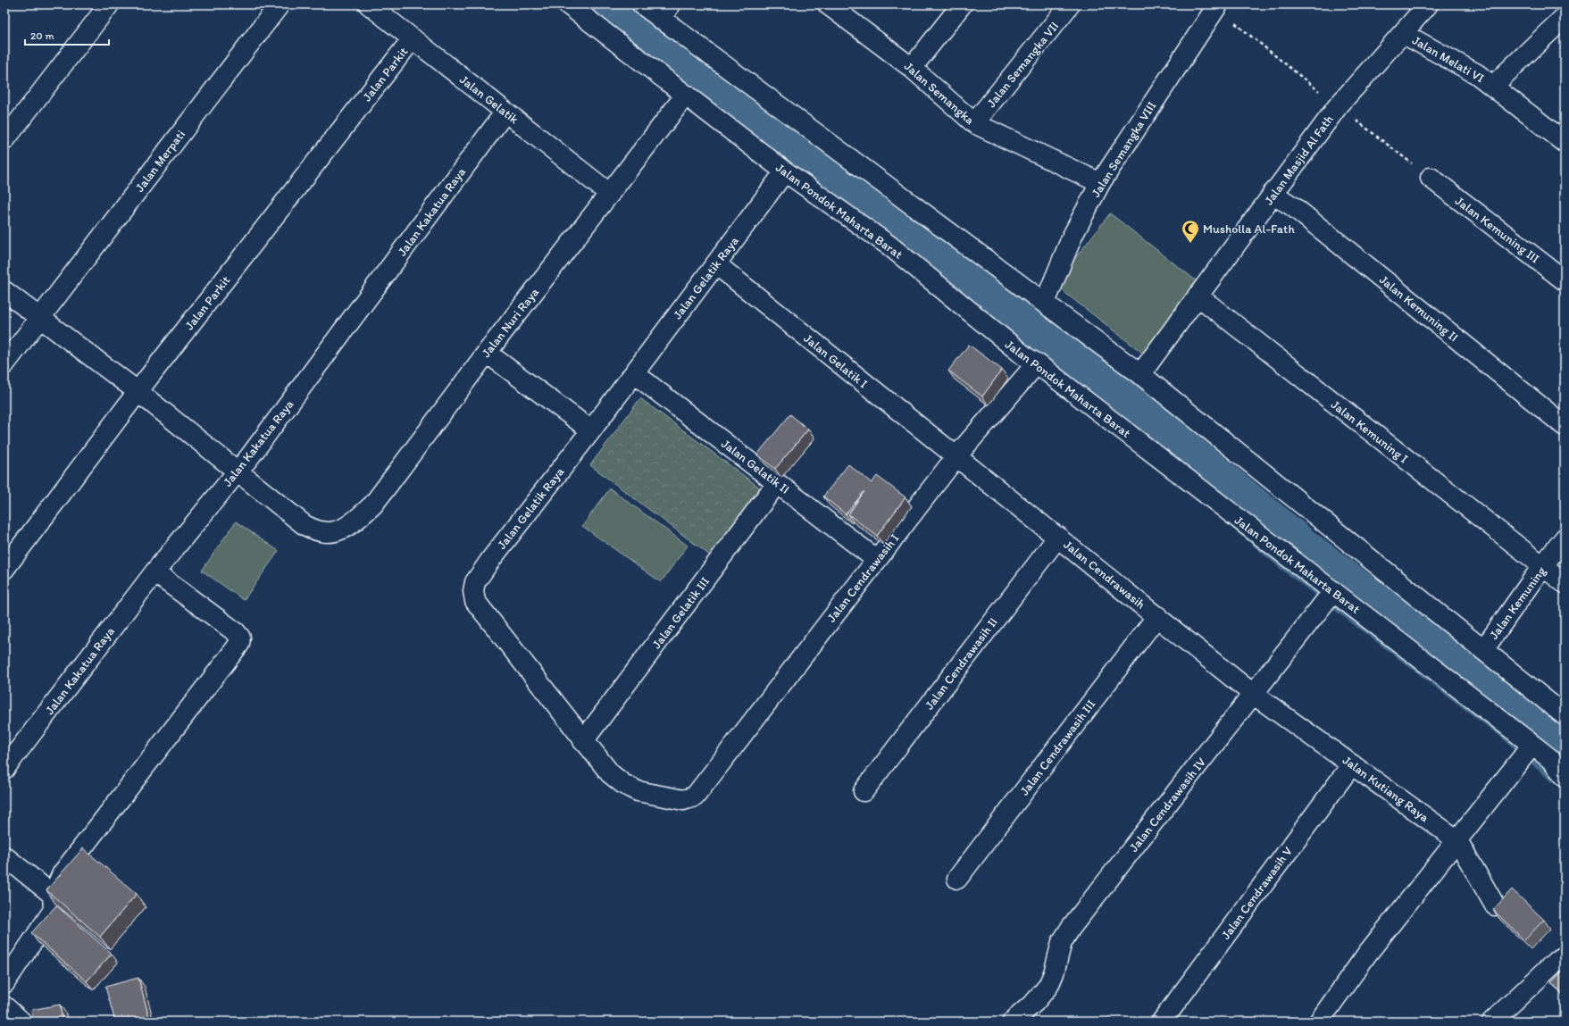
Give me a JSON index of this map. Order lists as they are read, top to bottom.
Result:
{
  "streets": {
    "street": [
      "Jalan Melati VI",
      "Jalan Semangka VII",
      "Jalan Parkit",
      "Jalan Semangka",
      "Jalan Gelatik",
      "Jalan Semangka VIII",
      "Jalan Masjid Al Fath",
      "Jalan Merpati",
      "Jalan Pondok Maharta Barat",
      "Jalan Kakatua Raya",
      "Jalan Kemuning III",
      "Jalan Gelatik Raya",
      "Jalan Kemuning II",
      "Jalan Nuri Raya",
      "Jalan Gelatik I",
      "Jalan Kemuning I",
      "Jalan Gelatik II",
      "Jalan Cendrawasih",
      "Jalan Cendrawasih I",
      "Jalan Kemuning",
      "Jalan Gelatik III",
      "Jalan Cendrawasih II",
      "Jalan Cendrawasih III",
      "Jalan Kutiang Raya",
      "Jalan Cendrawasih IV",
      "Jalan Cendrawasih V"
    ]
  },
  "crossings": [
    ["Jalan Melati VI", "Jalan Masjid Al Fath"],
    ["Jalan Semangka VII", "Jalan Semangka"],
    ["Jalan Parkit", "Jalan Gelatik"],
    ["Jalan Semangka", "Jalan Semangka VIII"],
    ["Jalan Gelatik", "Jalan Kakatua Raya"],
    ["Jalan Gelatik", "Jalan Nuri Raya"],
    ["Jalan Masjid Al Fath", "Jalan Kemuning II"],
    ["Jalan Masjid Al Fath", "Jalan Kemuning I"],
    ["Jalan Pondok Maharta Barat", "Jalan Gelatik Raya"],
    ["Jalan Pondok Maharta Barat", "Jalan Nuri Raya"],
    ["Jalan Pondok Maharta Barat", "Jalan Cendrawasih I"],
    ["Jalan Pondok Maharta Barat", "Jalan Cendrawasih IV"],
    ["Jalan Kakatua Raya", "Jalan Nuri Raya"],
    ["Jalan Gelatik Raya", "Jalan Gelatik I"],
    ["Jalan Gelatik Raya", "Jalan Gelatik II"],
    ["Jalan Gelatik Raya", "Jalan Cendrawasih I"],
    ["Jalan Gelatik Raya", "Jalan Gelatik III"],
    ["Jalan Gelatik I", "Jalan Cendrawasih"],
    ["Jalan Gelatik I", "Jalan Cendrawasih I"],
    ["Jalan Kemuning I", "Jalan Kemuning"],
    ["Jalan Gelatik II", "Jalan Cendrawasih I"],
    ["Jalan Gelatik II", "Jalan Gelatik III"],
    ["Jalan Cendrawasih", "Jalan Cendrawasih I"],
    ["Jalan Cendrawasih", "Jalan Cendrawasih II"],
    ["Jalan Cendrawasih", "Jalan Cendrawasih III"],
    ["Jalan Cendrawasih", "Jalan Kutiang Raya"],
    ["Jalan Cendrawasih", "Jalan Cendrawasih IV"],
    ["Jalan Kutiang Raya", "Jalan Cendrawasih IV"],
    ["Jalan Kutiang Raya", "Jalan Cendrawasih V"]
  ],
  "places": {
    "mosque": ["Musholla Al-Fath"]
  },
  "scale_bar": "20 m"
}
